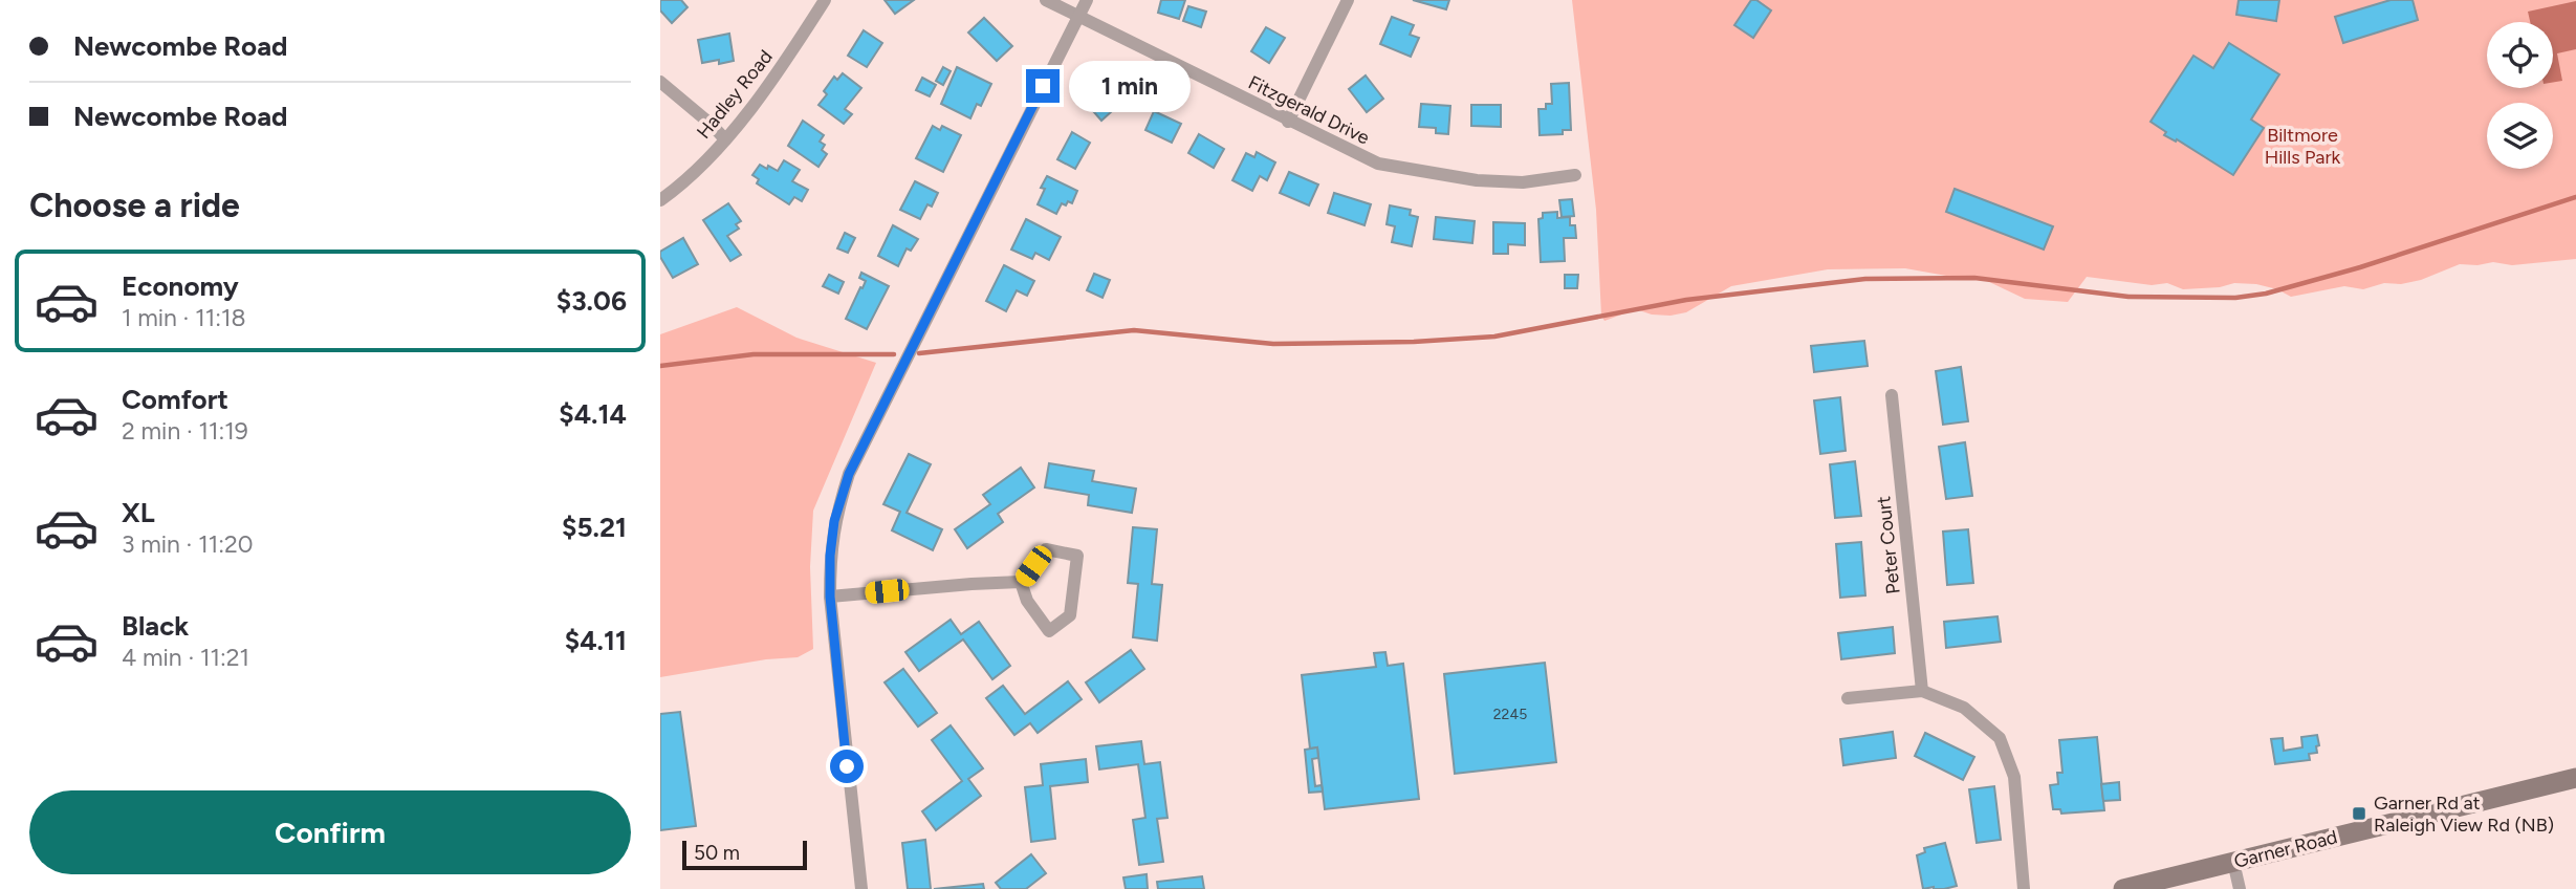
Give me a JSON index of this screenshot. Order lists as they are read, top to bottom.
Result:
{
  "streets": {
    "main road": ["Garner Road"],
    "street": ["Hadley Road", "Fitzgerald Drive", "Peter Court"]
  },
  "parks": ["Biltmore Hills Park"],
  "places": {
    "transit": ["Garner Rd at Raleigh View Rd (NB)"]
  },
  "house_numbers": ["2245"],
  "scale_bar": "50 m",
  "page": {
    "banner": ["Newcombe Road", "Newcombe Road"],
    "bubble": "1 min",
    "heading": "Choose a ride",
    "list": [
      {
        "name": "Economy",
        "note": "1 min · 11:18",
        "value": "$3.06"
      },
      {
        "name": "Comfort",
        "note": "2 min · 11:19",
        "value": "$4.14"
      },
      {
        "name": "XL",
        "note": "3 min · 11:20",
        "value": "$5.21"
      },
      {
        "name": "Black",
        "note": "4 min · 11:21",
        "value": "$4.11"
      }
    ],
    "buttons": "Confirm",
    "scale": "50 m"
  }
}
